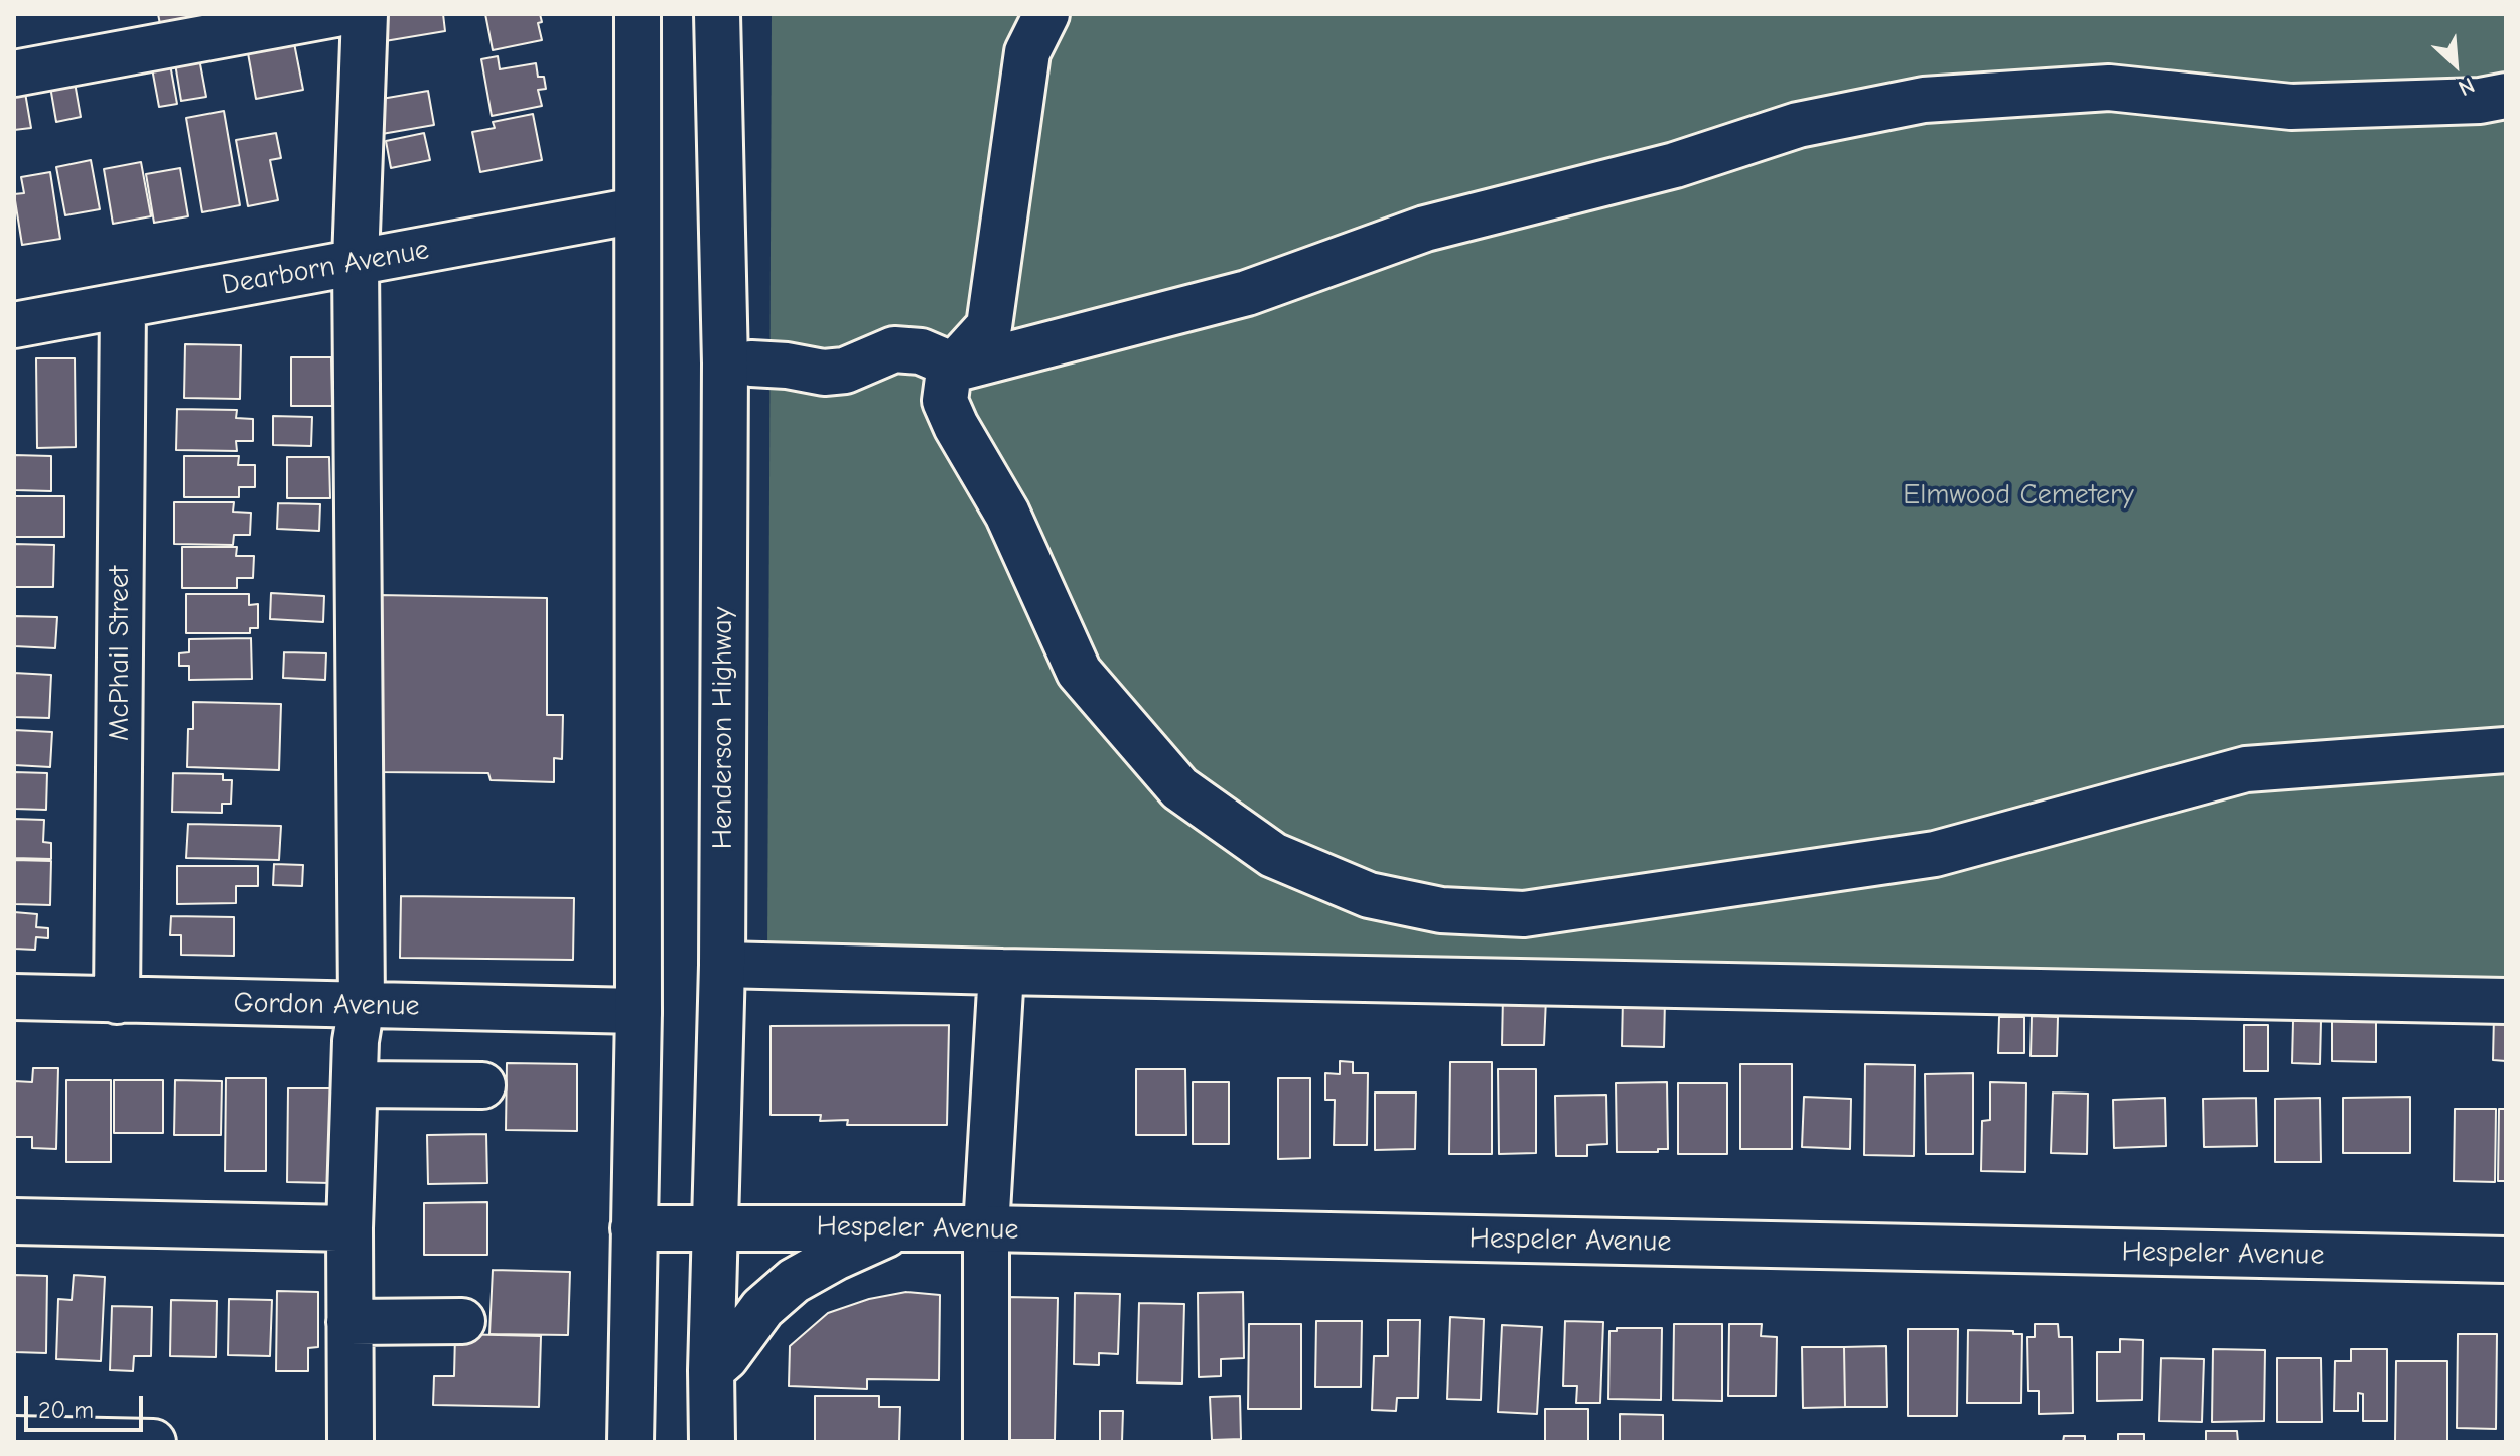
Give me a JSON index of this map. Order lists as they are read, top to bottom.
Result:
{
  "streets": {
    "main road": [
      "Dearborn Avenue",
      "McPhail Street",
      "Henderson Highway",
      "Gordon Avenue",
      "Hespeler Avenue"
    ]
  },
  "crossings": [
    ["Dearborn Avenue", "McPhail Street"],
    ["McPhail Street", "Gordon Avenue"],
    ["Henderson Highway", "Hespeler Avenue"]
  ],
  "parks": ["Elmwood Cemetery"],
  "scale_bar": "20 m",
  "north": "bottom right"
}
